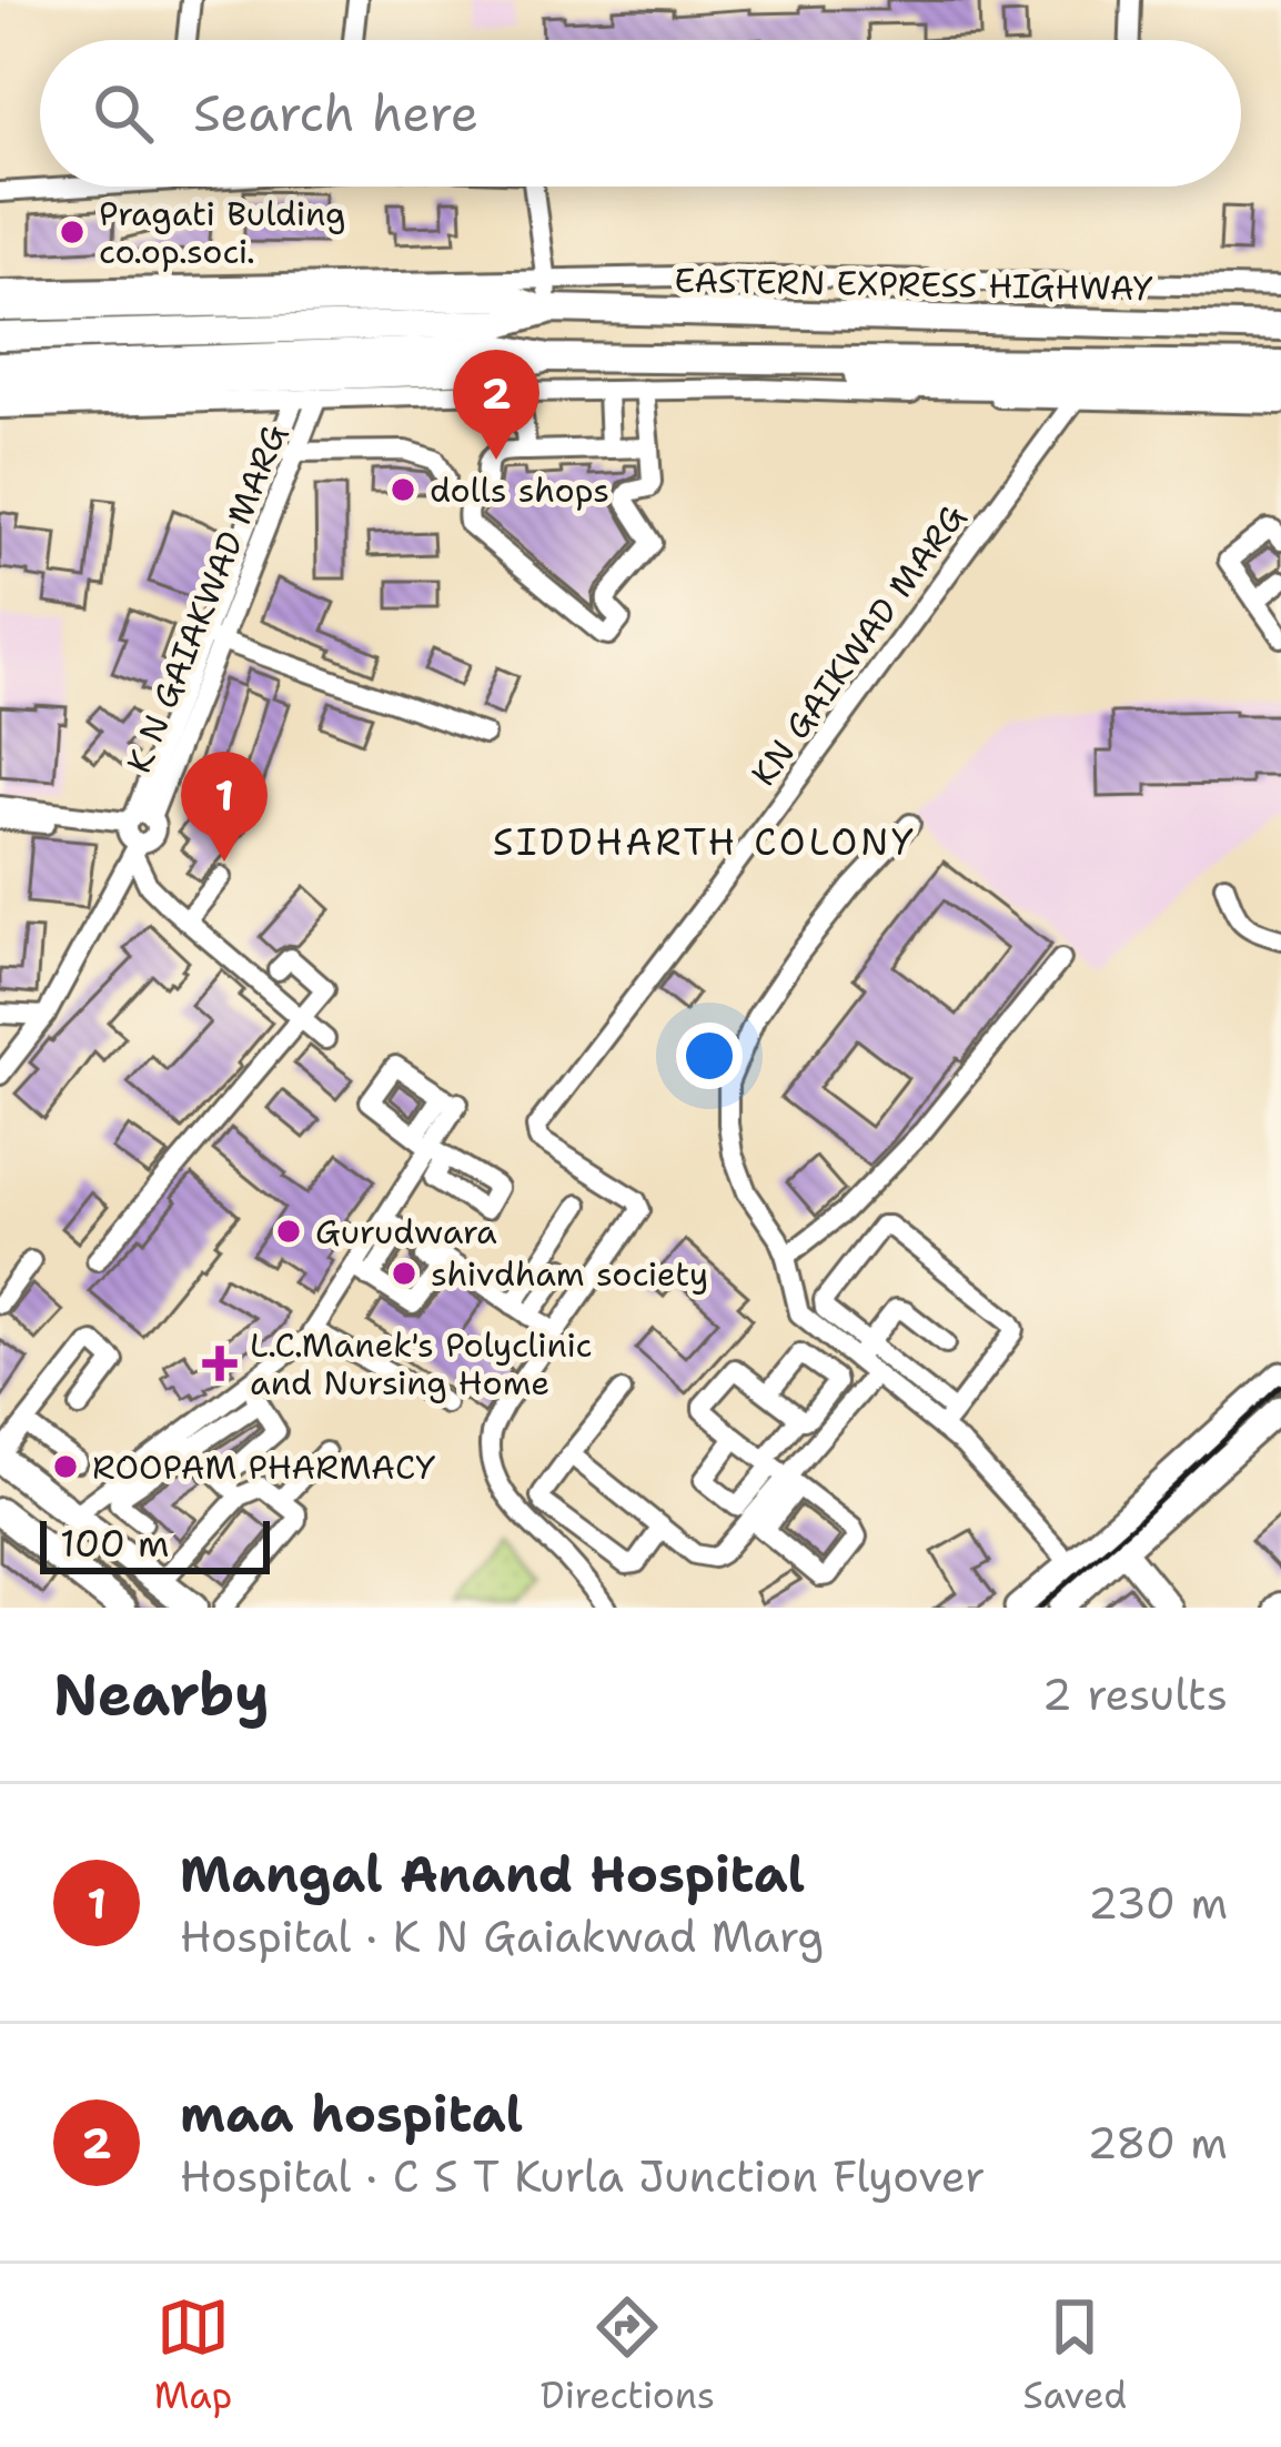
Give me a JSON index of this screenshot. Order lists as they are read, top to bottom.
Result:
{
  "streets": {
    "highway": ["EASTERN EXPRESS HIGHWAY"],
    "street": ["K N GAIAKWAD MARG", "KN GAIKWAD MARG"]
  },
  "districts": ["SIDDHARTH COLONY"],
  "places": {
    "other": [
      "Pragati Bulding co.op.soci.",
      "dolls shops",
      "Gurudwara",
      "shivdham society",
      "ROOPAM PHARMACY"
    ],
    "health": ["L.C.Manek's Polyclinic and Nursing Home"]
  },
  "scale_bar": "100 m",
  "page": {
    "search": "Search here",
    "pins": ["2", "1"],
    "scale": "100 m",
    "heading": ["Nearby", "2 results"],
    "list": [
      {
        "mark": "1",
        "name": "Mangal Anand Hospital",
        "note": "Hospital · K N Gaiakwad Marg",
        "value": "230 m"
      },
      {
        "mark": "2",
        "name": "maa hospital",
        "note": "Hospital · C S T Kurla Junction Flyover",
        "value": "280 m"
      }
    ],
    "nav": ["Map", "Directions", "Saved"]
  }
}
